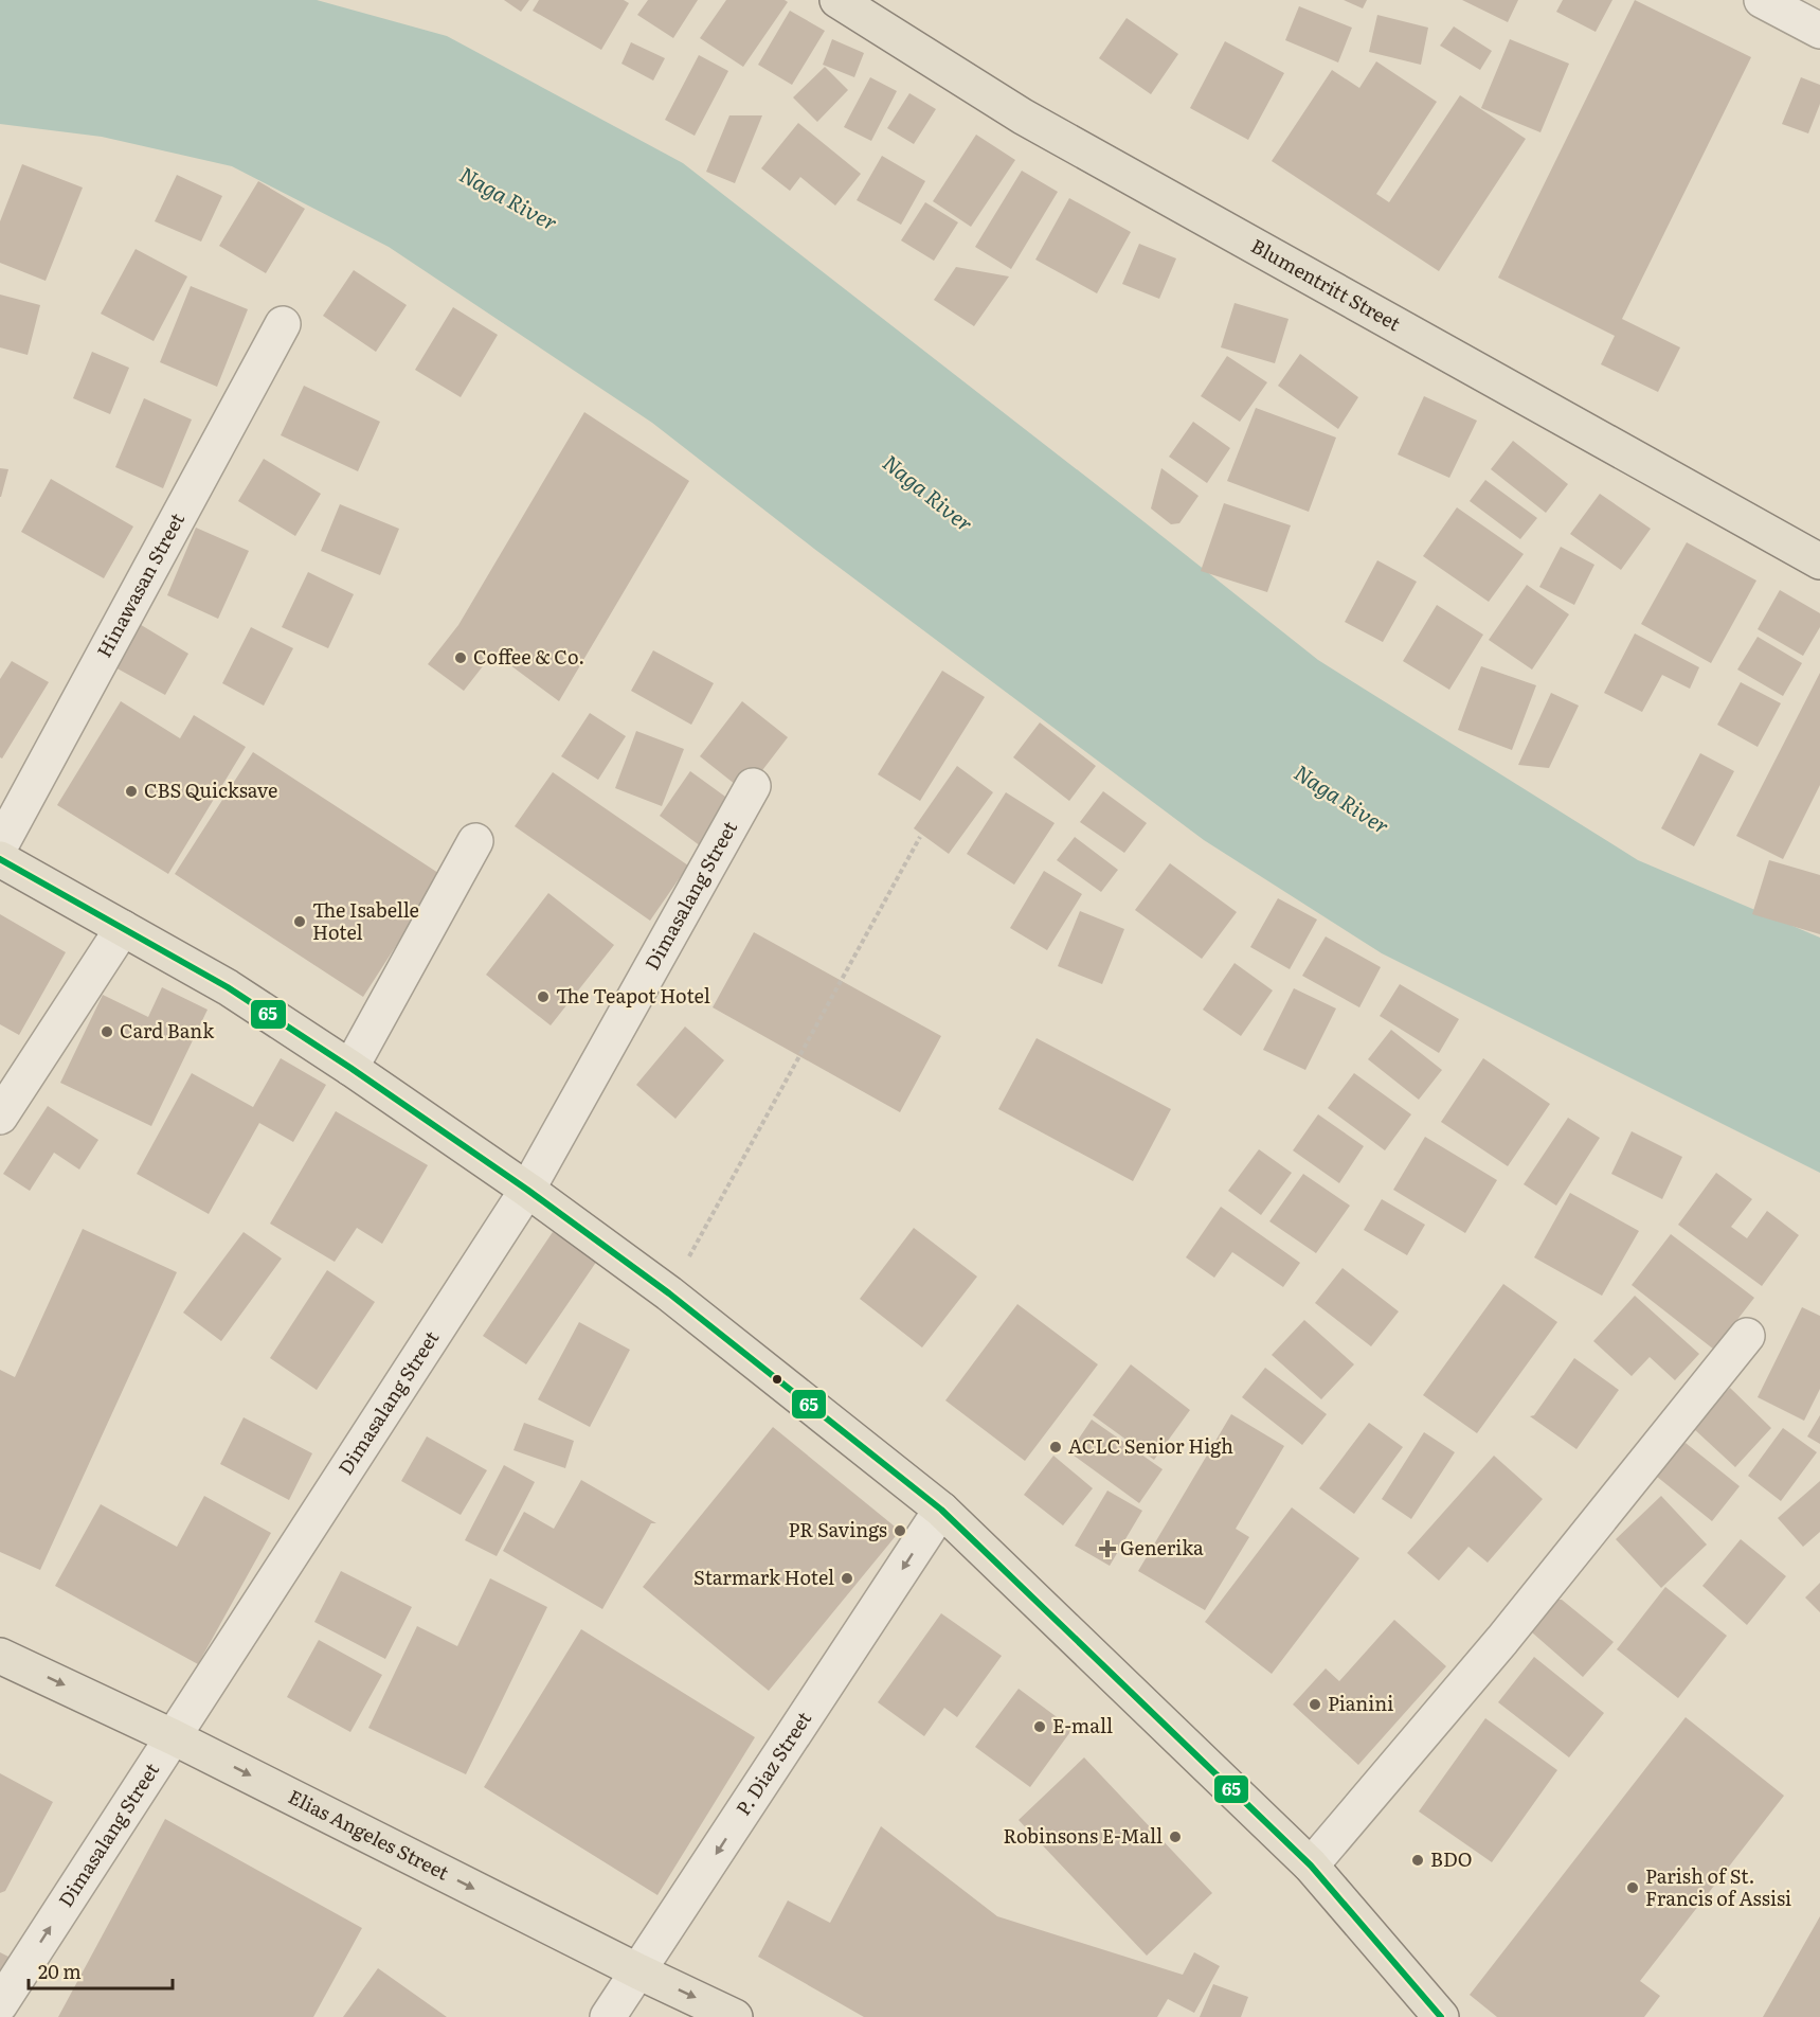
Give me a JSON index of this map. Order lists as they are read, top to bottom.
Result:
{
  "streets": {
    "main road": ["Blumentritt Street", "Elias Angeles Street"],
    "street": ["Hinawasan Street", "Dimasalang Street", "P. Diaz Street"]
  },
  "crossings": [
    ["Dimasalang Street", "Elias Angeles Street"],
    ["P. Diaz Street", "Elias Angeles Street"]
  ],
  "one_way": ["P. Diaz Street", "Elias Angeles Street"],
  "water": ["Naga River"],
  "places": {
    "other": [
      "Coffee & Co.",
      "CBS Quicksave",
      "The Isabelle Hotel",
      "The Teapot Hotel",
      "Card Bank",
      "ACLC Senior High",
      "PR Savings",
      "Starmark Hotel",
      "Pianini",
      "E-mall",
      "Robinsons E-Mall",
      "BDO",
      "Parish of St. Francis of Assisi"
    ],
    "health": ["Generika"]
  },
  "lines": ["transit line 65"],
  "scale_bar": "20 m"
}
